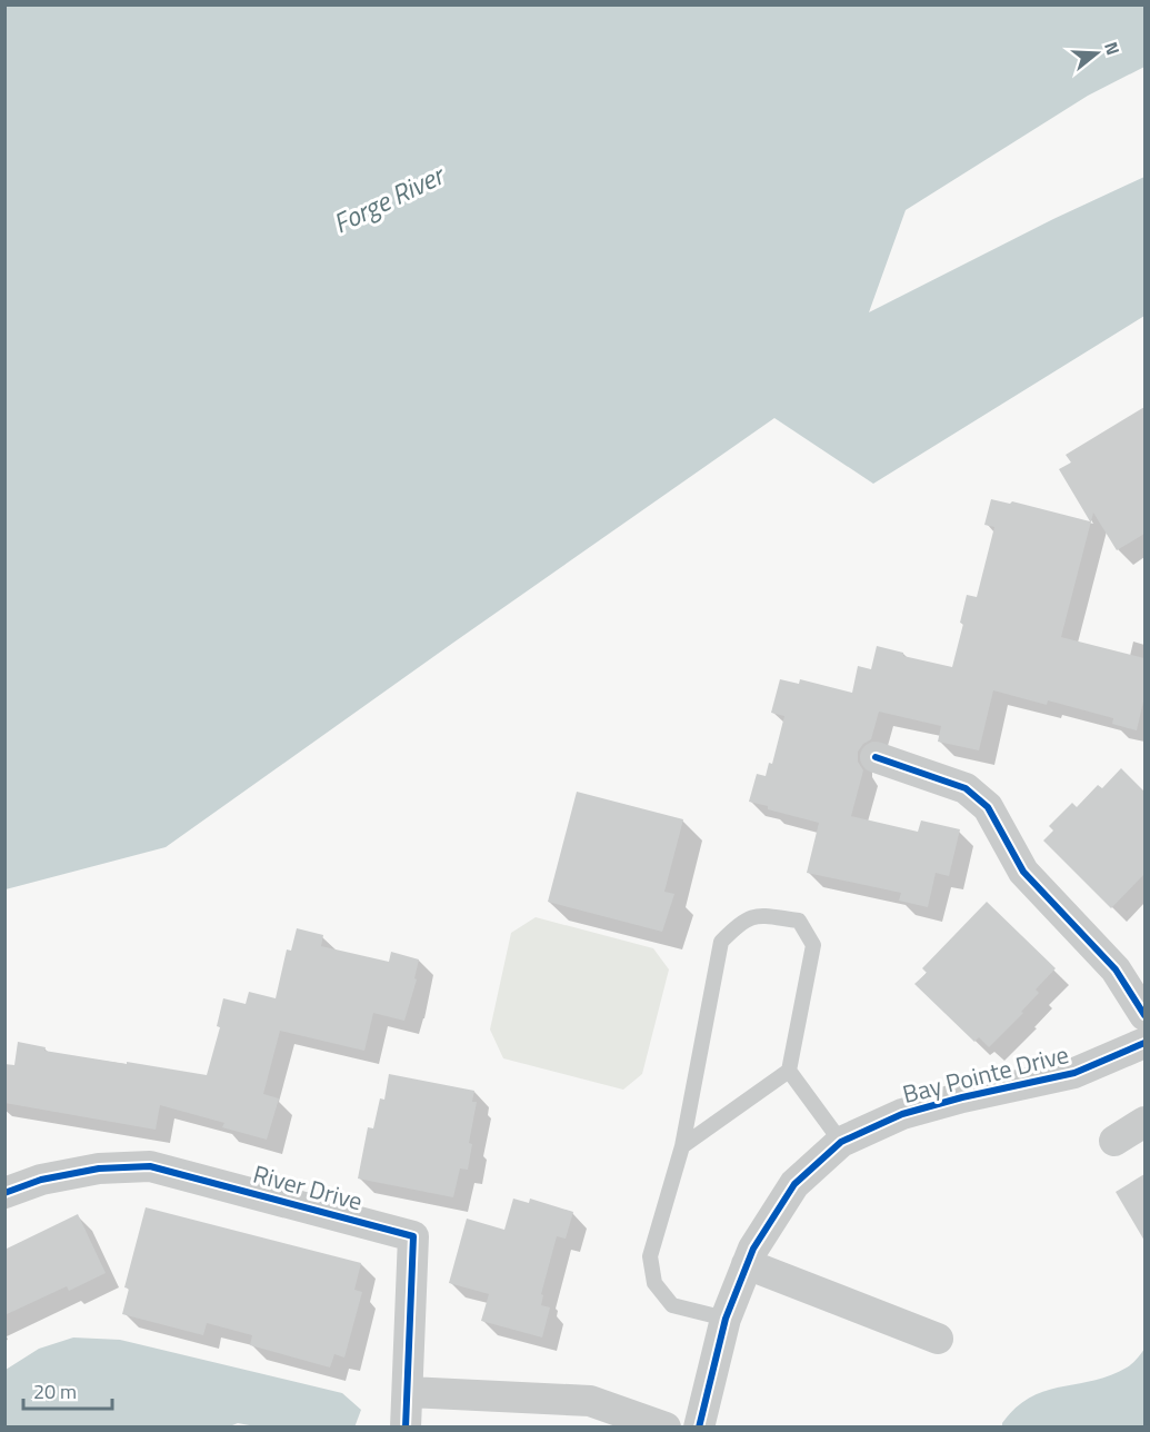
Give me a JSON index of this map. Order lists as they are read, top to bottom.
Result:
{
  "streets": {
    "street": ["Bay Pointe Drive", "River Drive"]
  },
  "water": ["Forge River"],
  "scale_bar": "20 m",
  "north": "right"
}
